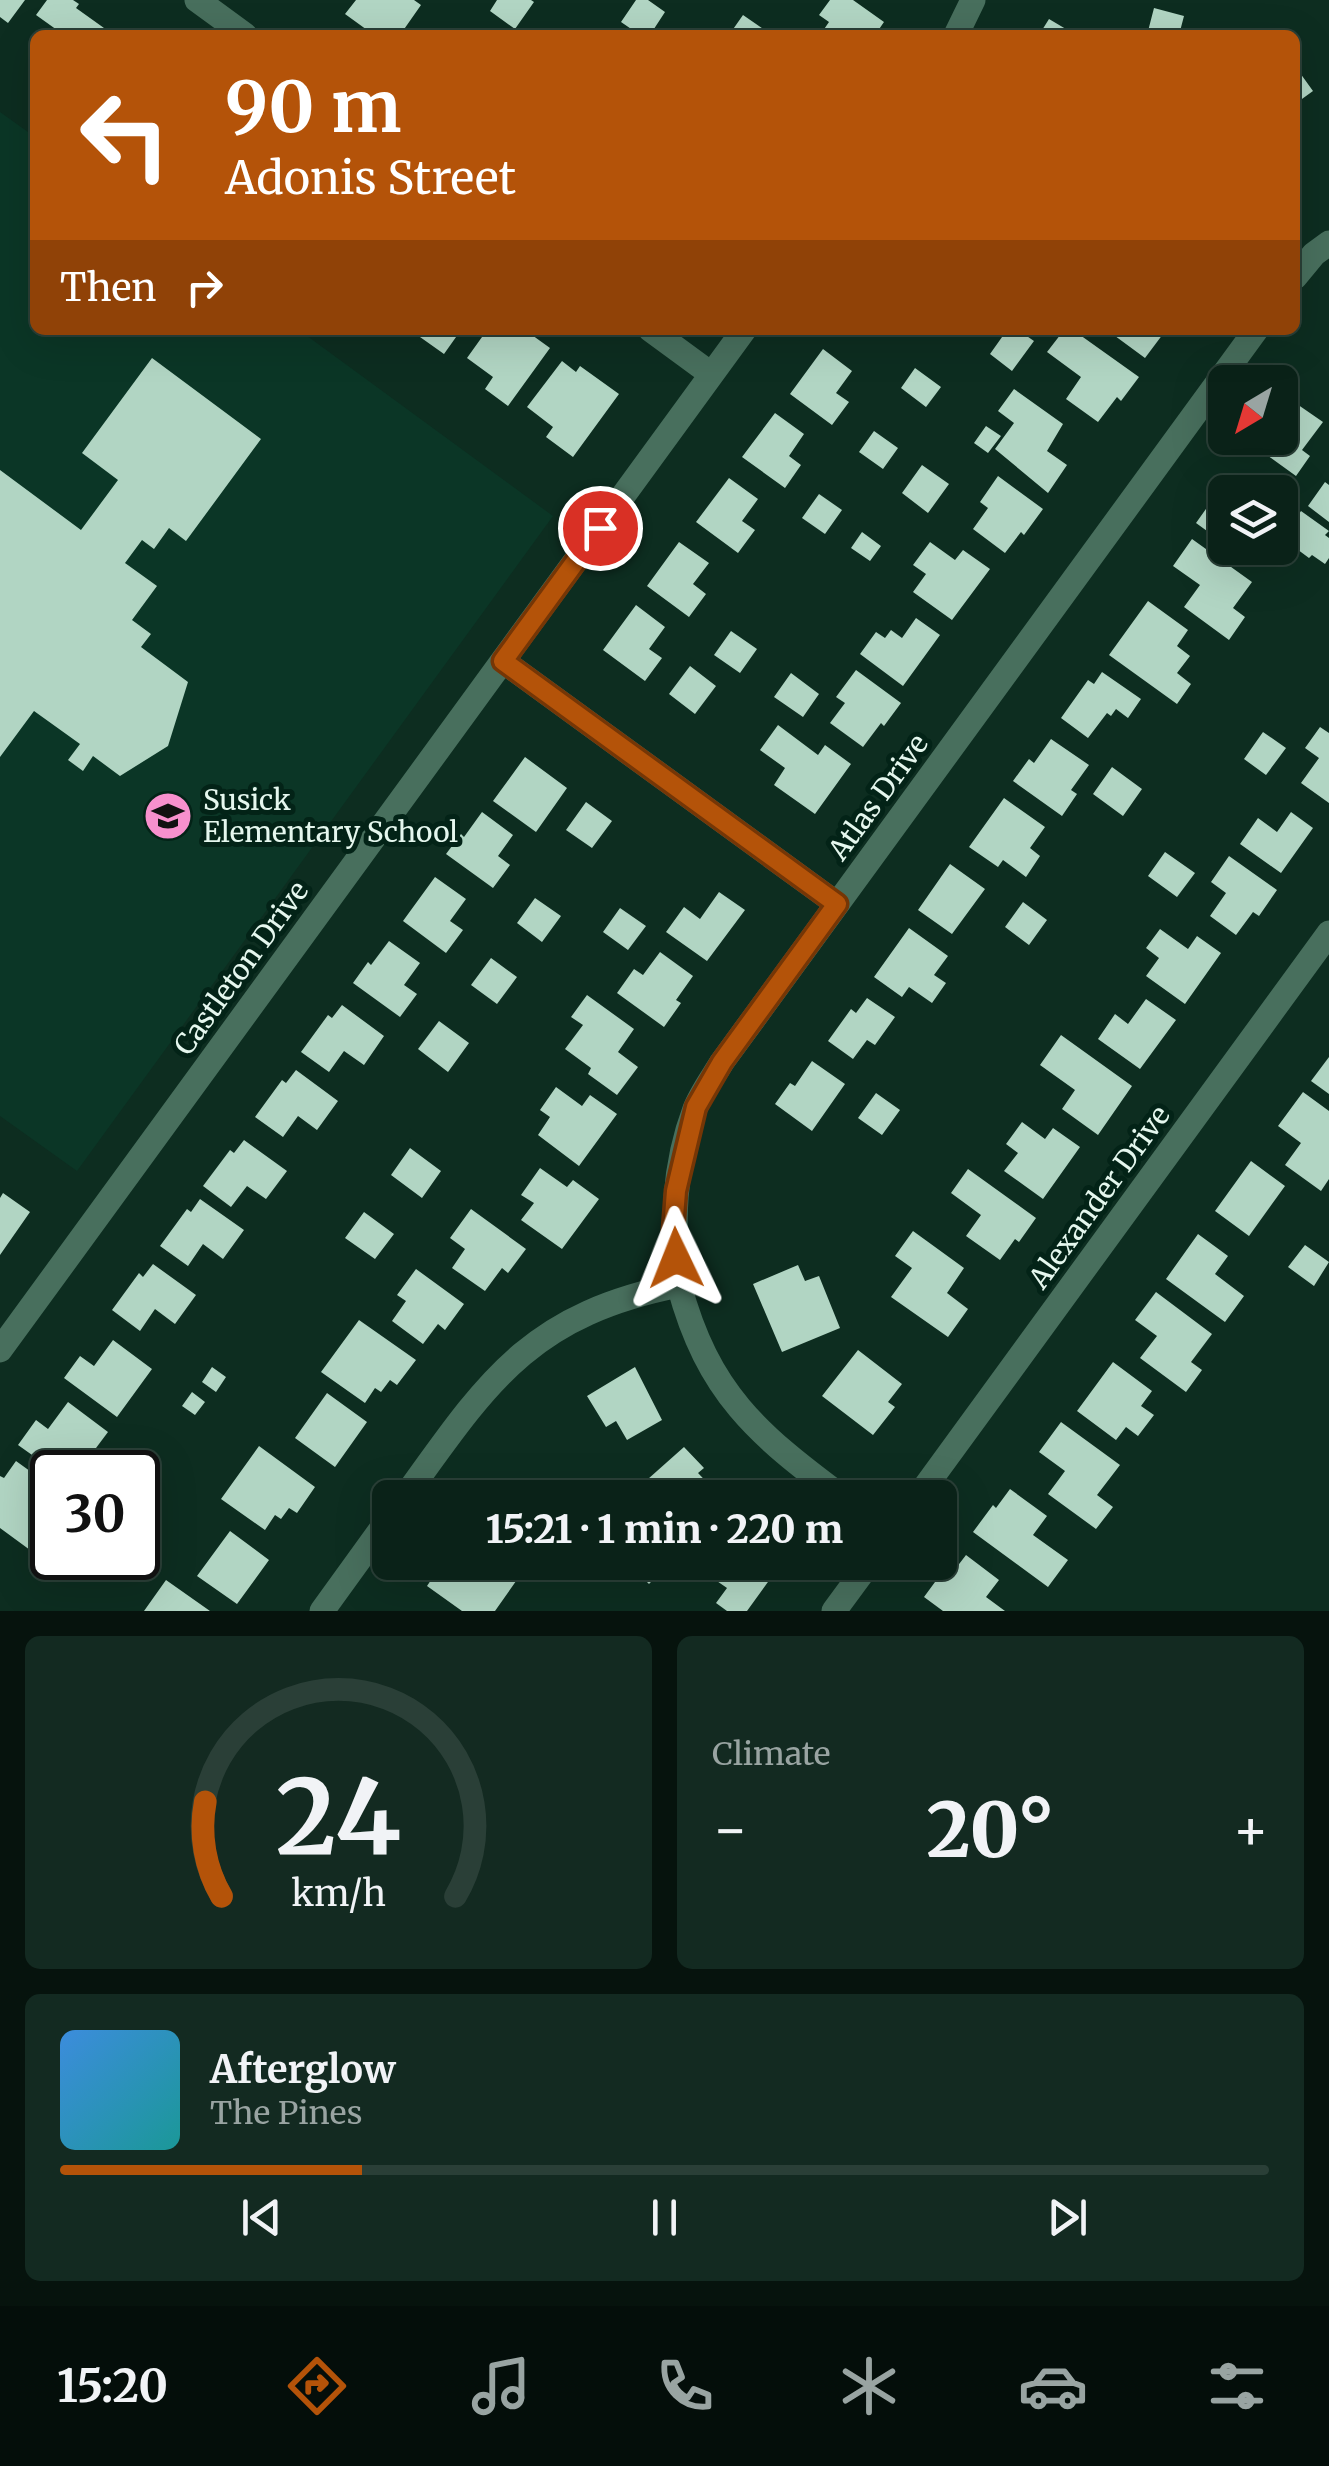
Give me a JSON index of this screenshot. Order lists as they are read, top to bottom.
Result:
{
  "streets": {
    "street": ["Atlas Drive", "Castleton Drive", "Alexander Drive"]
  },
  "places": {
    "school or university": ["Susick Elementary School"]
  },
  "north": "bottom left",
  "page": {
    "turn": ["90 m", "Adonis Street"],
    "then": "Then",
    "limit": "30",
    "trip": "15:21 · 1 min · 220 m",
    "tile": "Climate",
    "heat": ["−", "20°", "+"],
    "song": ["Afterglow", "The Pines"],
    "tabs": "15:20",
    "gauge": ["24", "km/h"]
  }
}
